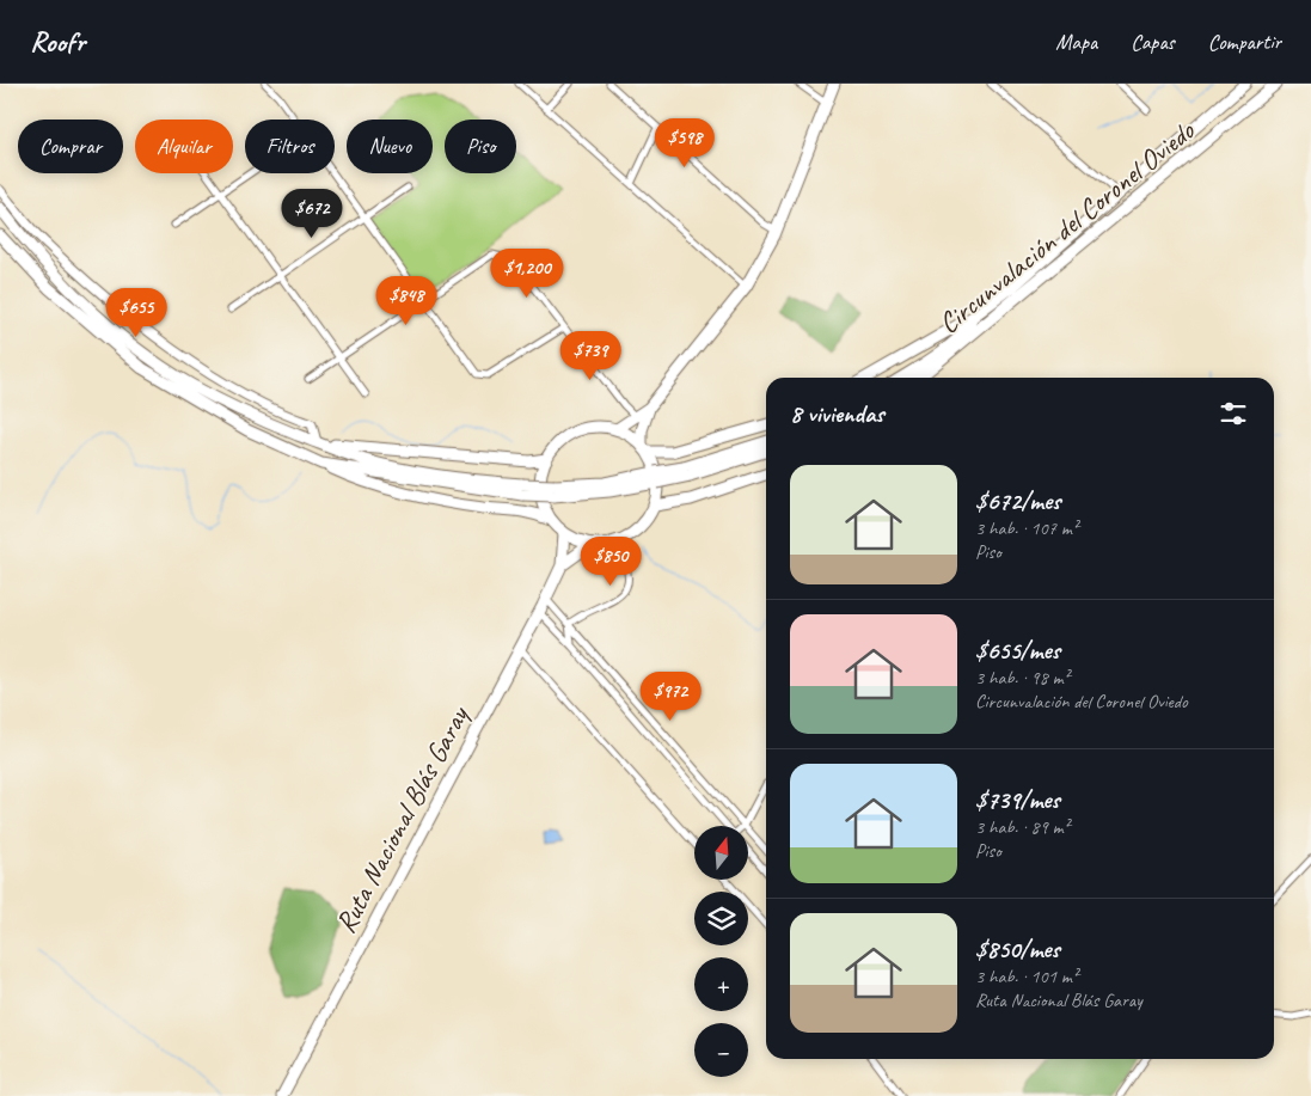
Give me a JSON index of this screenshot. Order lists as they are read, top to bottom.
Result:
{
  "streets": {
    "highway": ["Circunvalación del Coronel Oviedo", "Ruta Nacional Blás Garay"]
  },
  "north": "top",
  "page": {
    "header": "Roofr",
    "nav": ["Mapa", "Capas", "Compartir"],
    "price": [
      "$598",
      "$672",
      "$1,200",
      "$848",
      "$655",
      "$739",
      "$850",
      "$972"
    ],
    "chip": [
      "Comprar",
      "Alquilar",
      "Filtros",
      "Nuevo",
      "Piso"
    ],
    "heading": "8 viviendas",
    "list": [
      {
        "name": "$672/mes",
        "note": "3 hab. · 107 m² · Piso"
      },
      {
        "name": "$655/mes",
        "note": "3 hab. · 98 m² · Circunvalación del Coronel Oviedo"
      },
      {
        "name": "$739/mes",
        "note": "3 hab. · 89 m² · Piso"
      },
      {
        "name": "$850/mes",
        "note": "3 hab. · 101 m² · Ruta Nacional Blás Garay"
      }
    ],
    "map_buttons": ["+", "−"]
  }
}
